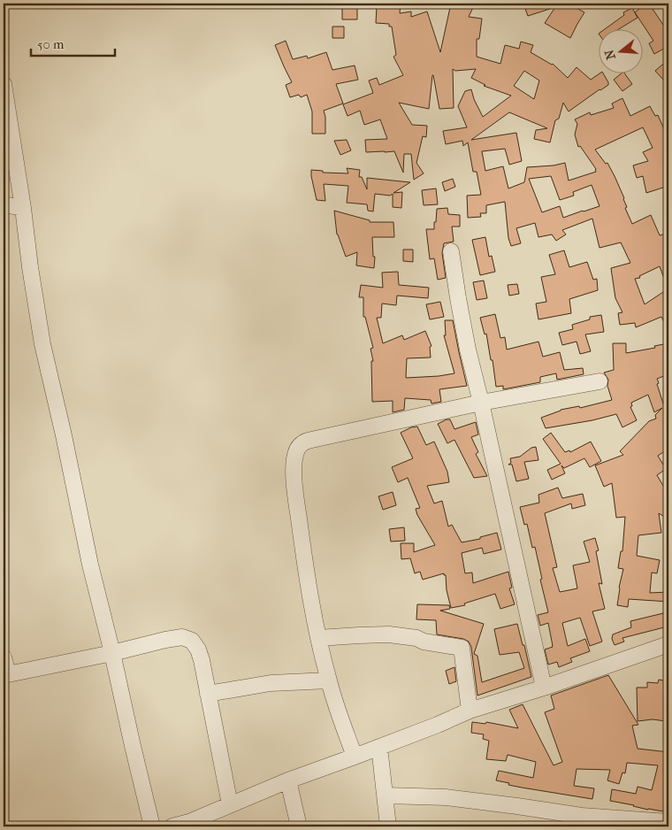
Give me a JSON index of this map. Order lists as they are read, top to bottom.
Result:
{
  "scale_bar": "50 m",
  "north": "left"
}
